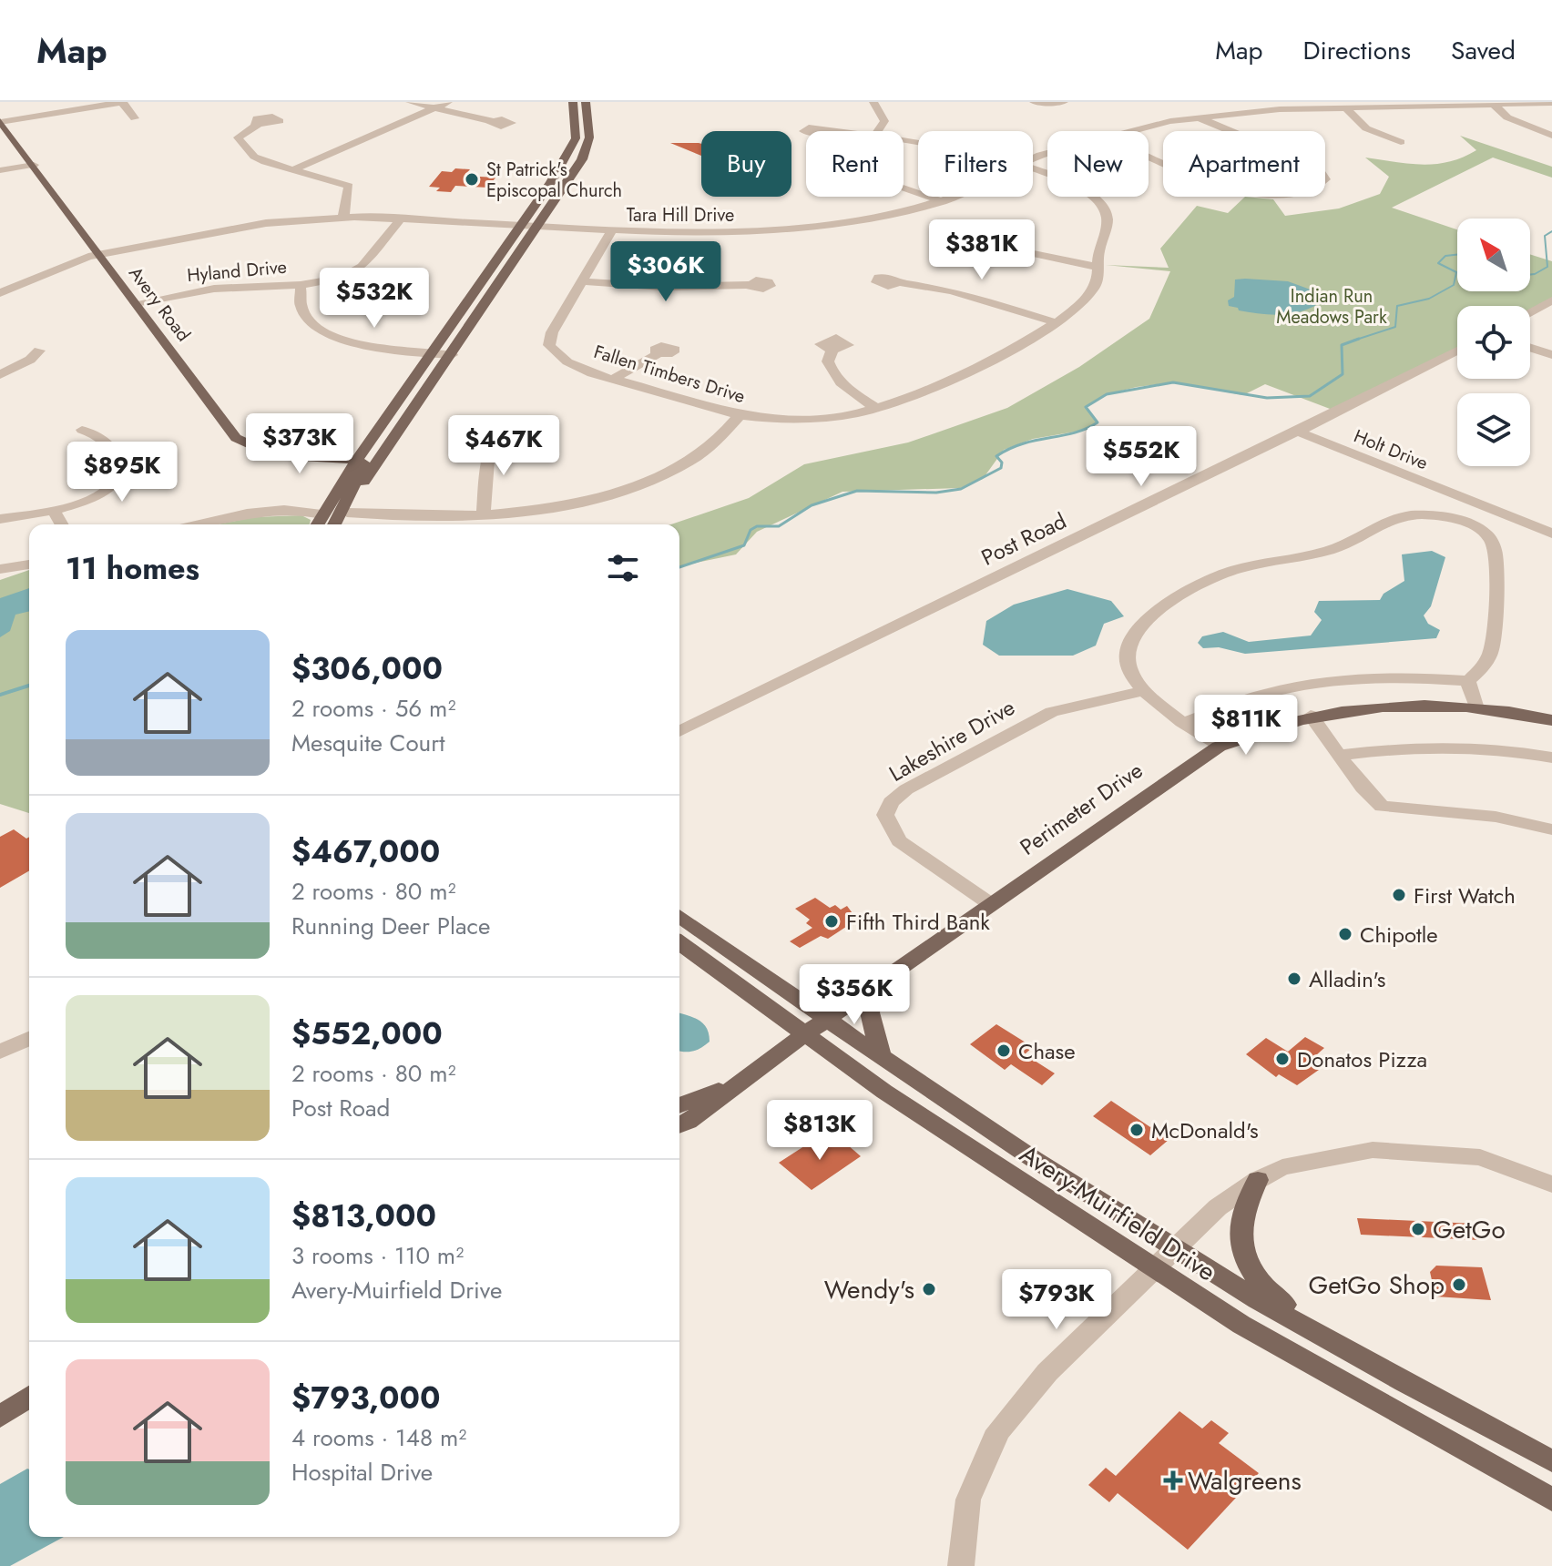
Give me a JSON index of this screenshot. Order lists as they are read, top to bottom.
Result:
{
  "streets": {
    "main road": ["Avery Road", "Perimeter Drive", "Avery-Muirfield Drive"],
    "street": [
      "Tara Hill Drive",
      "Hyland Drive",
      "Fallen Timbers Drive",
      "Holt Drive",
      "Post Road",
      "Lakeshire Drive"
    ]
  },
  "crossings": [
    ["Tara Hill Drive", "Hyland Drive"],
    ["Tara Hill Drive", "Avery Road"],
    ["Tara Hill Drive", "Fallen Timbers Drive"],
    ["Hyland Drive", "Avery Road"],
    ["Holt Drive", "Post Road"],
    ["Lakeshire Drive", "Perimeter Drive"],
    ["Perimeter Drive", "Avery-Muirfield Drive"]
  ],
  "parks": ["Indian Run Meadows Park"],
  "places": {
    "other": [
      "St Patrick's Episcopal Church",
      "First Watch",
      "Fifth Third Bank",
      "Chipotle",
      "Alladin's",
      "Chase",
      "Donatos Pizza",
      "McDonald's",
      "GetGo",
      "GetGo Shop",
      "Wendy's"
    ],
    "health": ["Walgreens"]
  },
  "north": "top left",
  "page": {
    "header": "Map",
    "nav": ["Map", "Directions", "Saved"],
    "chip": [
      "Buy",
      "Rent",
      "Filters",
      "New",
      "Apartment"
    ],
    "price": [
      "$381K",
      "$306K",
      "$532K",
      "$373K",
      "$467K",
      "$552K",
      "$895K",
      "$811K",
      "$356K",
      "$813K",
      "$793K"
    ],
    "heading": "11 homes",
    "list": [
      {
        "name": "$306,000",
        "note": "2 rooms · 56 m² · Mesquite Court"
      },
      {
        "name": "$467,000",
        "note": "2 rooms · 80 m² · Running Deer Place"
      },
      {
        "name": "$552,000",
        "note": "2 rooms · 80 m² · Post Road"
      },
      {
        "name": "$813,000",
        "note": "3 rooms · 110 m² · Avery-Muirfield Drive"
      },
      {
        "name": "$793,000",
        "note": "4 rooms · 148 m² · Hospital Drive"
      }
    ]
  }
}
